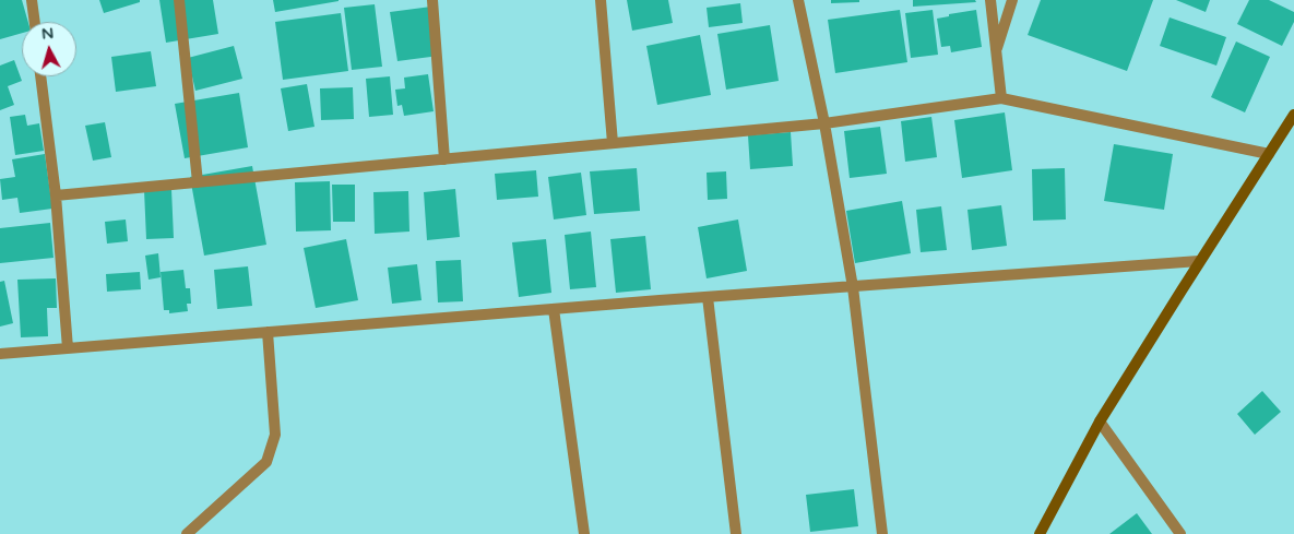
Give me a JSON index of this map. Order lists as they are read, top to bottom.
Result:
{
  "north": "top"
}
